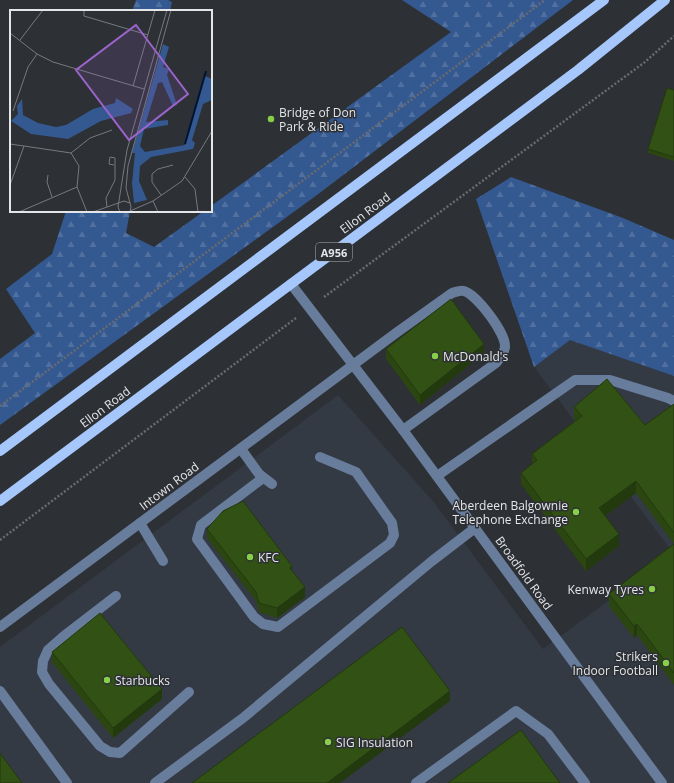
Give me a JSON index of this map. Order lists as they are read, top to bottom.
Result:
{
  "streets": {
    "main road": ["Ellon Road", "A956"],
    "street": ["Intown Road", "Broadfold Road"]
  },
  "crossings": [
    ["Ellon Road", "Broadfold Road"],
    ["Intown Road", "Broadfold Road"]
  ],
  "places": [
    "Bridge of Don Park & Ride",
    "McDonald's",
    "Aberdeen Balgownie Telephone Exchange",
    "KFC",
    "Kenway Tyres",
    "Strikers Indoor Football",
    "Starbucks",
    "SIG Insulation"
  ]
}
